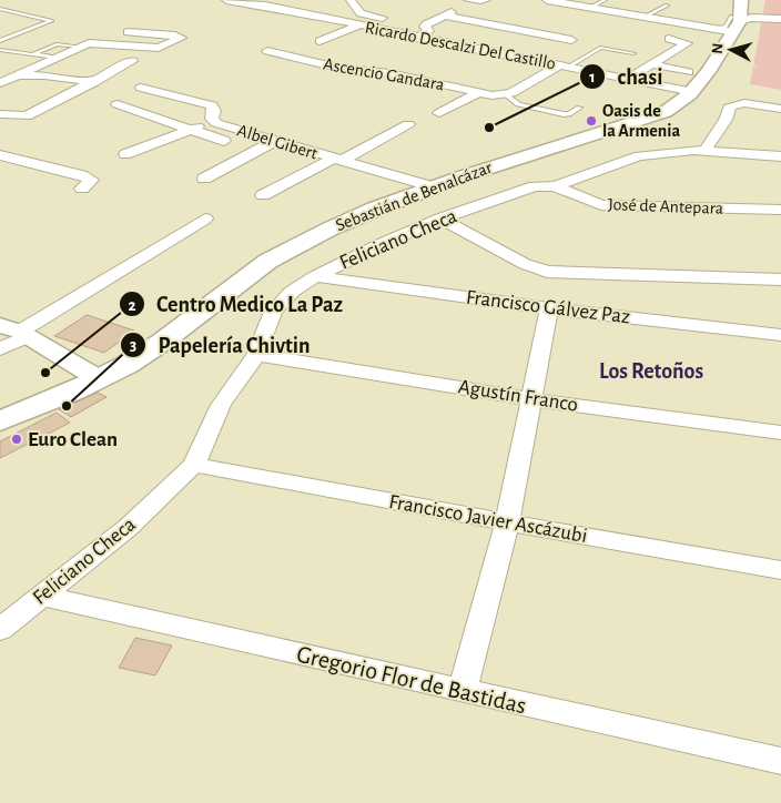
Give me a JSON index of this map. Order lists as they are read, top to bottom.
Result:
{
  "streets": {
    "main road": ["Sebastián de Benalcázar"],
    "street": [
      "Ricardo Descalzi Del Castillo",
      "Ascencio Gandara",
      "Albel Gibert",
      "José de Antepara",
      "Feliciano Checa",
      "Francisco Gálvez Paz",
      "Agustín Franco",
      "Francisco Javier Ascázubi",
      "Gregorio Flor de Bastidas"
    ]
  },
  "crossings": [
    ["Ricardo Descalzi Del Castillo", "Sebastián de Benalcázar"],
    ["Albel Gibert", "Sebastián de Benalcázar"],
    ["José de Antepara", "Feliciano Checa"],
    ["Feliciano Checa", "Francisco Gálvez Paz"],
    ["Feliciano Checa", "Agustín Franco"],
    ["Feliciano Checa", "Francisco Javier Ascázubi"],
    ["Feliciano Checa", "Gregorio Flor de Bastidas"]
  ],
  "districts": ["Los Retoños"],
  "places": [
    "Oasis de la Armenia",
    "chasi",
    "Centro Medico La Paz",
    "Papelería Chivtin",
    "Euro Clean"
  ],
  "north": "left"
}
